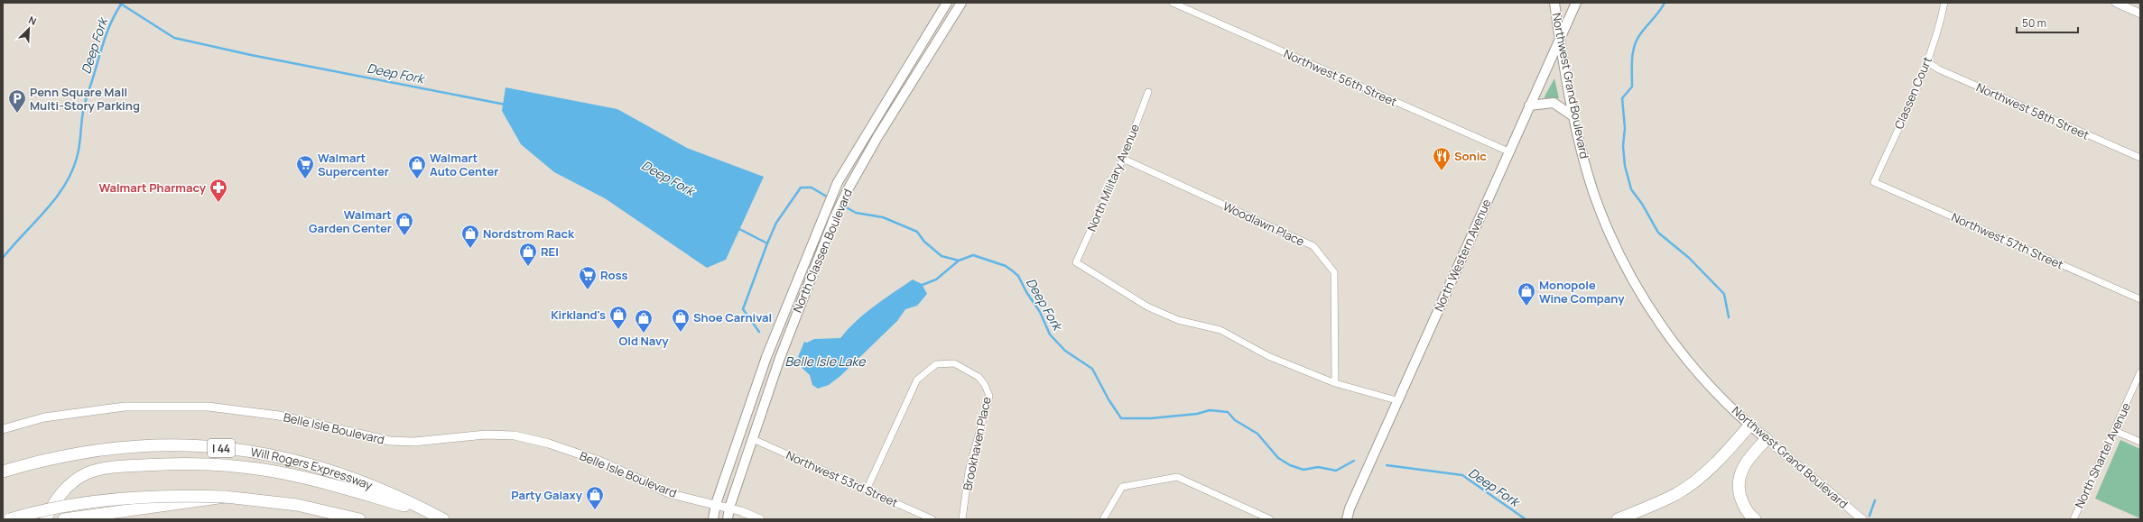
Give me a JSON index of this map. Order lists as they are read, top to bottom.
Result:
{
  "streets": {
    "highway": ["I 44", "Will Rogers Expressway"],
    "main road": ["Northwest Grand Boulevard", "North Classen Boulevard", "North Western Avenue"],
    "street": [
      "Northwest 56th Street",
      "Classen Court",
      "Northwest 58th Street",
      "North Military Avenue",
      "Woodlawn Place",
      "Northwest 57th Street",
      "Belle Isle Boulevard",
      "Brookhaven Place",
      "North Shartel Avenue",
      "Northwest 53rd Street"
    ]
  },
  "crossings": [
    ["Northwest 56th Street", "North Western Avenue"],
    ["Northwest Grand Boulevard", "North Western Avenue"],
    ["Classen Court", "Northwest 58th Street"],
    ["Classen Court", "Northwest 57th Street"],
    ["North Military Avenue", "Woodlawn Place"],
    ["North Classen Boulevard", "Belle Isle Boulevard"],
    ["North Classen Boulevard", "Northwest 53rd Street"],
    ["Brookhaven Place", "Northwest 53rd Street"]
  ],
  "water": ["Deep Fork", "Belle Isle Lake"],
  "places": {
    "parking": ["Penn Square Mall Multi-Story Parking"],
    "restaurant": ["Sonic"],
    "supermarket": ["Walmart Supercenter", "Ross"],
    "shop": [
      "Walmart Auto Center",
      "Walmart Garden Center",
      "Nordstrom Rack",
      "REI",
      "Monopole Wine Company",
      "Kirkland's",
      "Shoe Carnival",
      "Old Navy",
      "Party Galaxy"
    ],
    "pharmacy": ["Walmart Pharmacy"]
  },
  "scale_bar": "50 m",
  "north": "top right"
}
